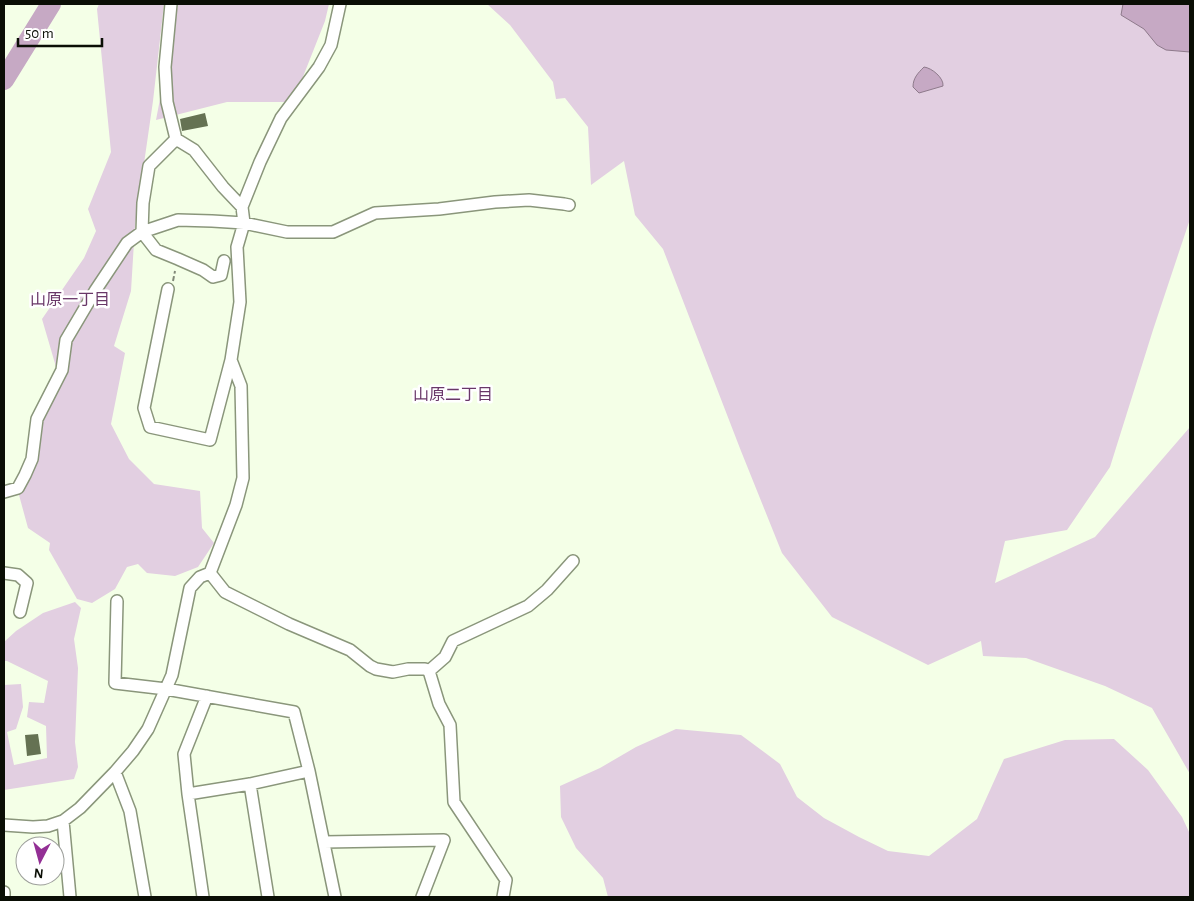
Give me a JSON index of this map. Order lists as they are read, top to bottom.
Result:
{
  "districts": ["山原一丁目", "山原二丁目"],
  "scale_bar": "50 m",
  "north": "bottom"
}
